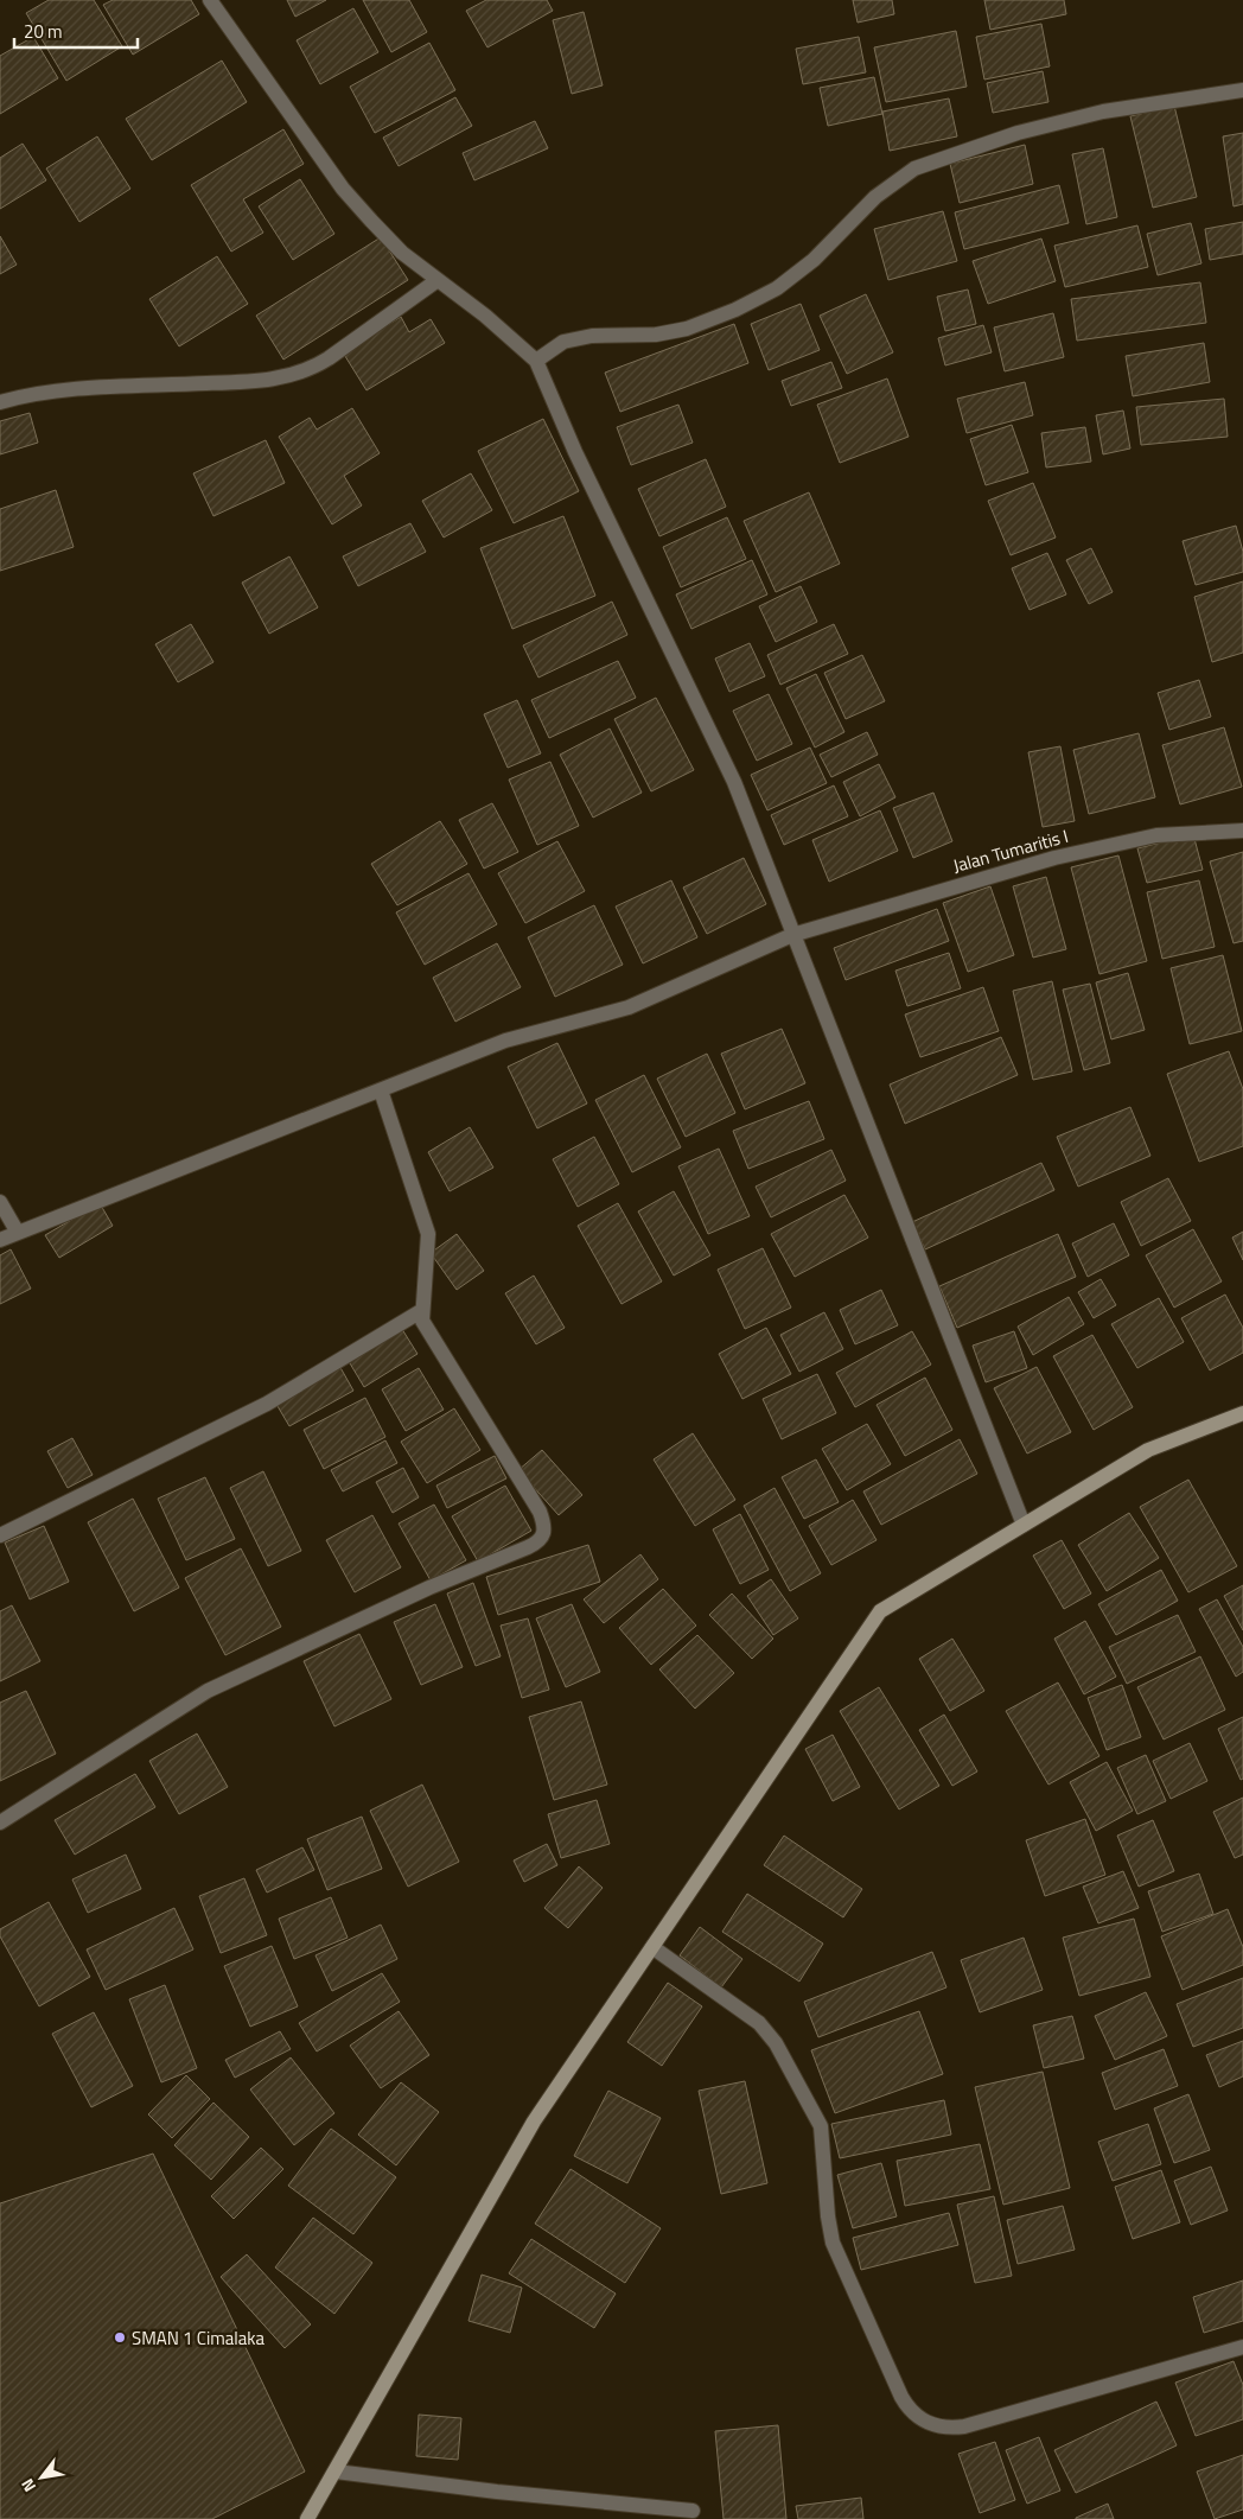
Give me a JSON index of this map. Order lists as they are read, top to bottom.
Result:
{
  "streets": {
    "street": ["Jalan Tumaritis I"]
  },
  "places": ["SMAN 1 Cimalaka"],
  "scale_bar": "20 m",
  "north": "bottom left"
}
